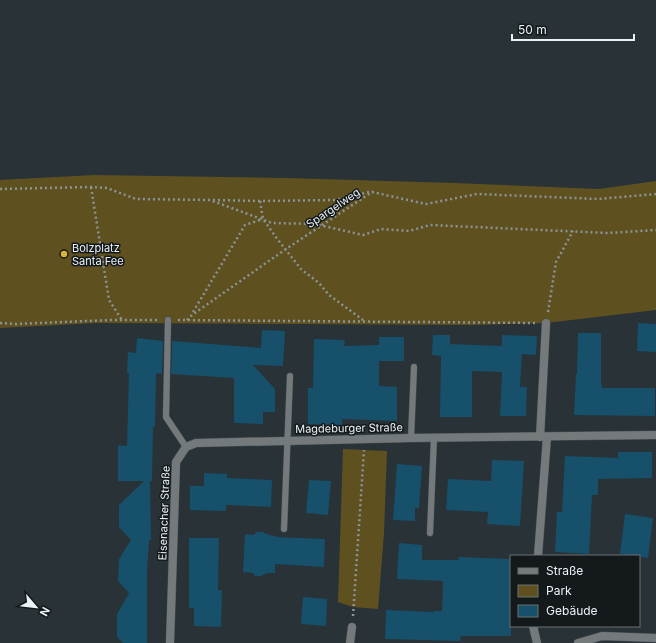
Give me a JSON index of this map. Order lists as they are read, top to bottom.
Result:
{
  "streets": {
    "street": ["Magdeburger Straße", "Eisenacher Straße"],
    "path": ["Spargelweg"]
  },
  "crossings": [
    ["Magdeburger Straße", "Eisenacher Straße"]
  ],
  "places": ["Bolzplatz Santa Fee"],
  "legend": ["Straße", "Park", "Gebäude"],
  "scale_bar": "50 m",
  "north": "bottom right"
}
